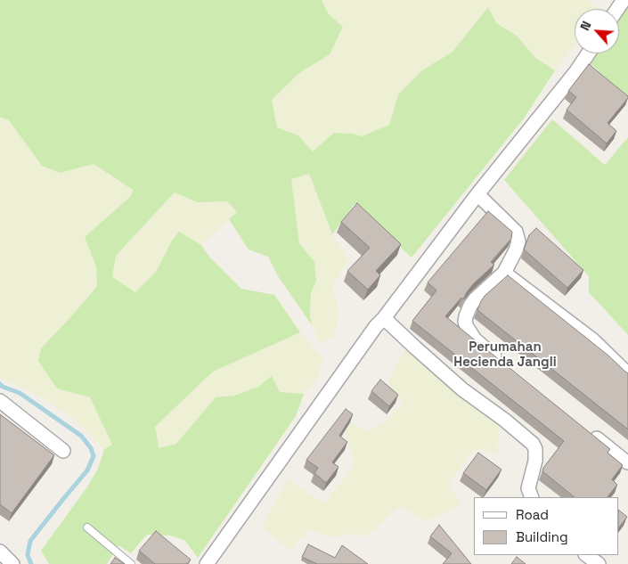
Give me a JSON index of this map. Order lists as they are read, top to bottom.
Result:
{
  "districts": ["Perumahan Hecienda Jangli"],
  "legend": ["Road", "Building"],
  "north": "top left"
}
